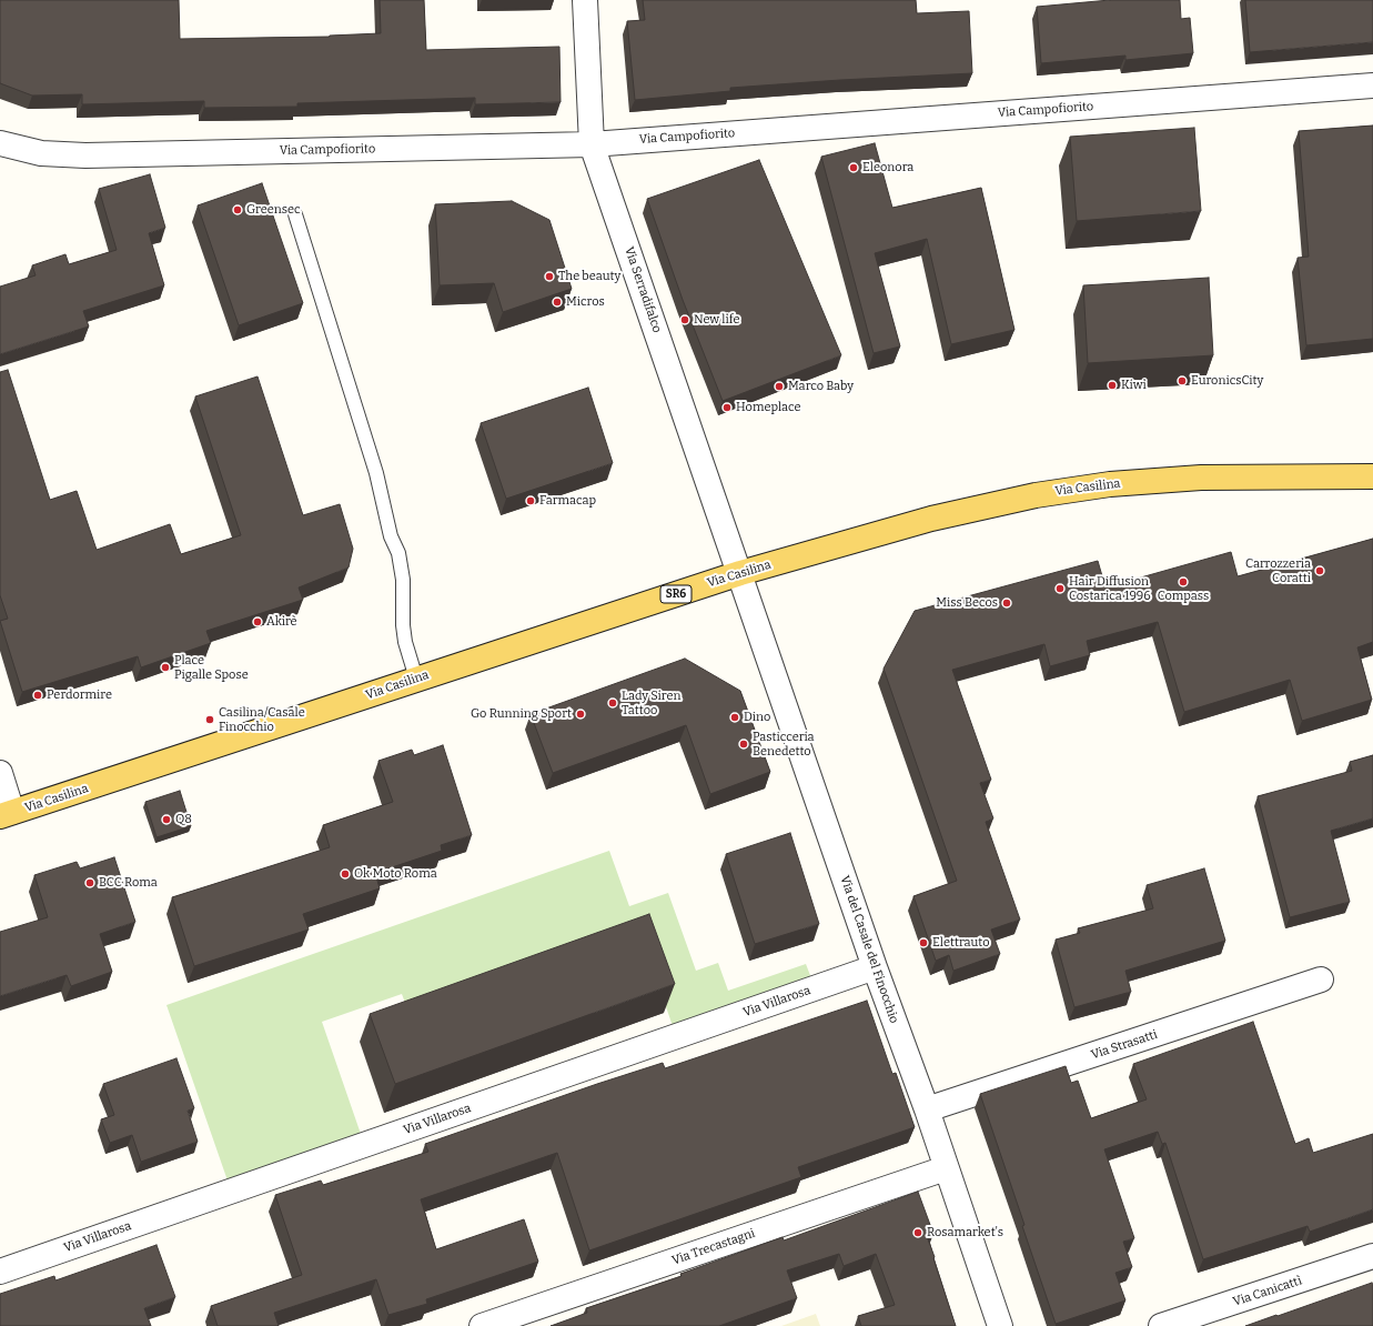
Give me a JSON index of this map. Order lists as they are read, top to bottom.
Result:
{
  "streets": {
    "main road": ["Via Casilina", "SR6"],
    "street": [
      "Via Campofiorito",
      "Via Serradifalco",
      "Via del Casale del Finocchio",
      "Via Villarosa",
      "Via Strasatti",
      "Via Trecastagni",
      "Via Canicattì"
    ]
  },
  "crossings": [
    ["Via Campofiorito", "Via Serradifalco"],
    ["Via Serradifalco", "Via Casilina"],
    ["Via Serradifalco", "Via del Casale del Finocchio"],
    ["Via Casilina", "Via del Casale del Finocchio"],
    ["Via del Casale del Finocchio", "Via Villarosa"],
    ["Via del Casale del Finocchio", "Via Strasatti"],
    ["Via del Casale del Finocchio", "Via Trecastagni"]
  ],
  "places": [
    "Eleonora",
    "Greensec",
    "The beauty",
    "Micros",
    "New life",
    "EuronicsCity",
    "Kiwi",
    "Marco Baby",
    "Homeplace",
    "Farmacap",
    "Carrozzeria Coratti",
    "Compass",
    "Hair Diffusion Costarica 1996",
    "Miss Becos",
    "Akirè",
    "Place Pigalle Spose",
    "Perdormire",
    "Lady Siren Tattoo",
    "Go Running Sport",
    "Dino",
    "Casilina/Casale Finocchio",
    "Pasticceria Benedetto",
    "Q8",
    "Ok Moto Roma",
    "BCC Roma",
    "Elettrauto",
    "Rosamarket's"
  ]
}
